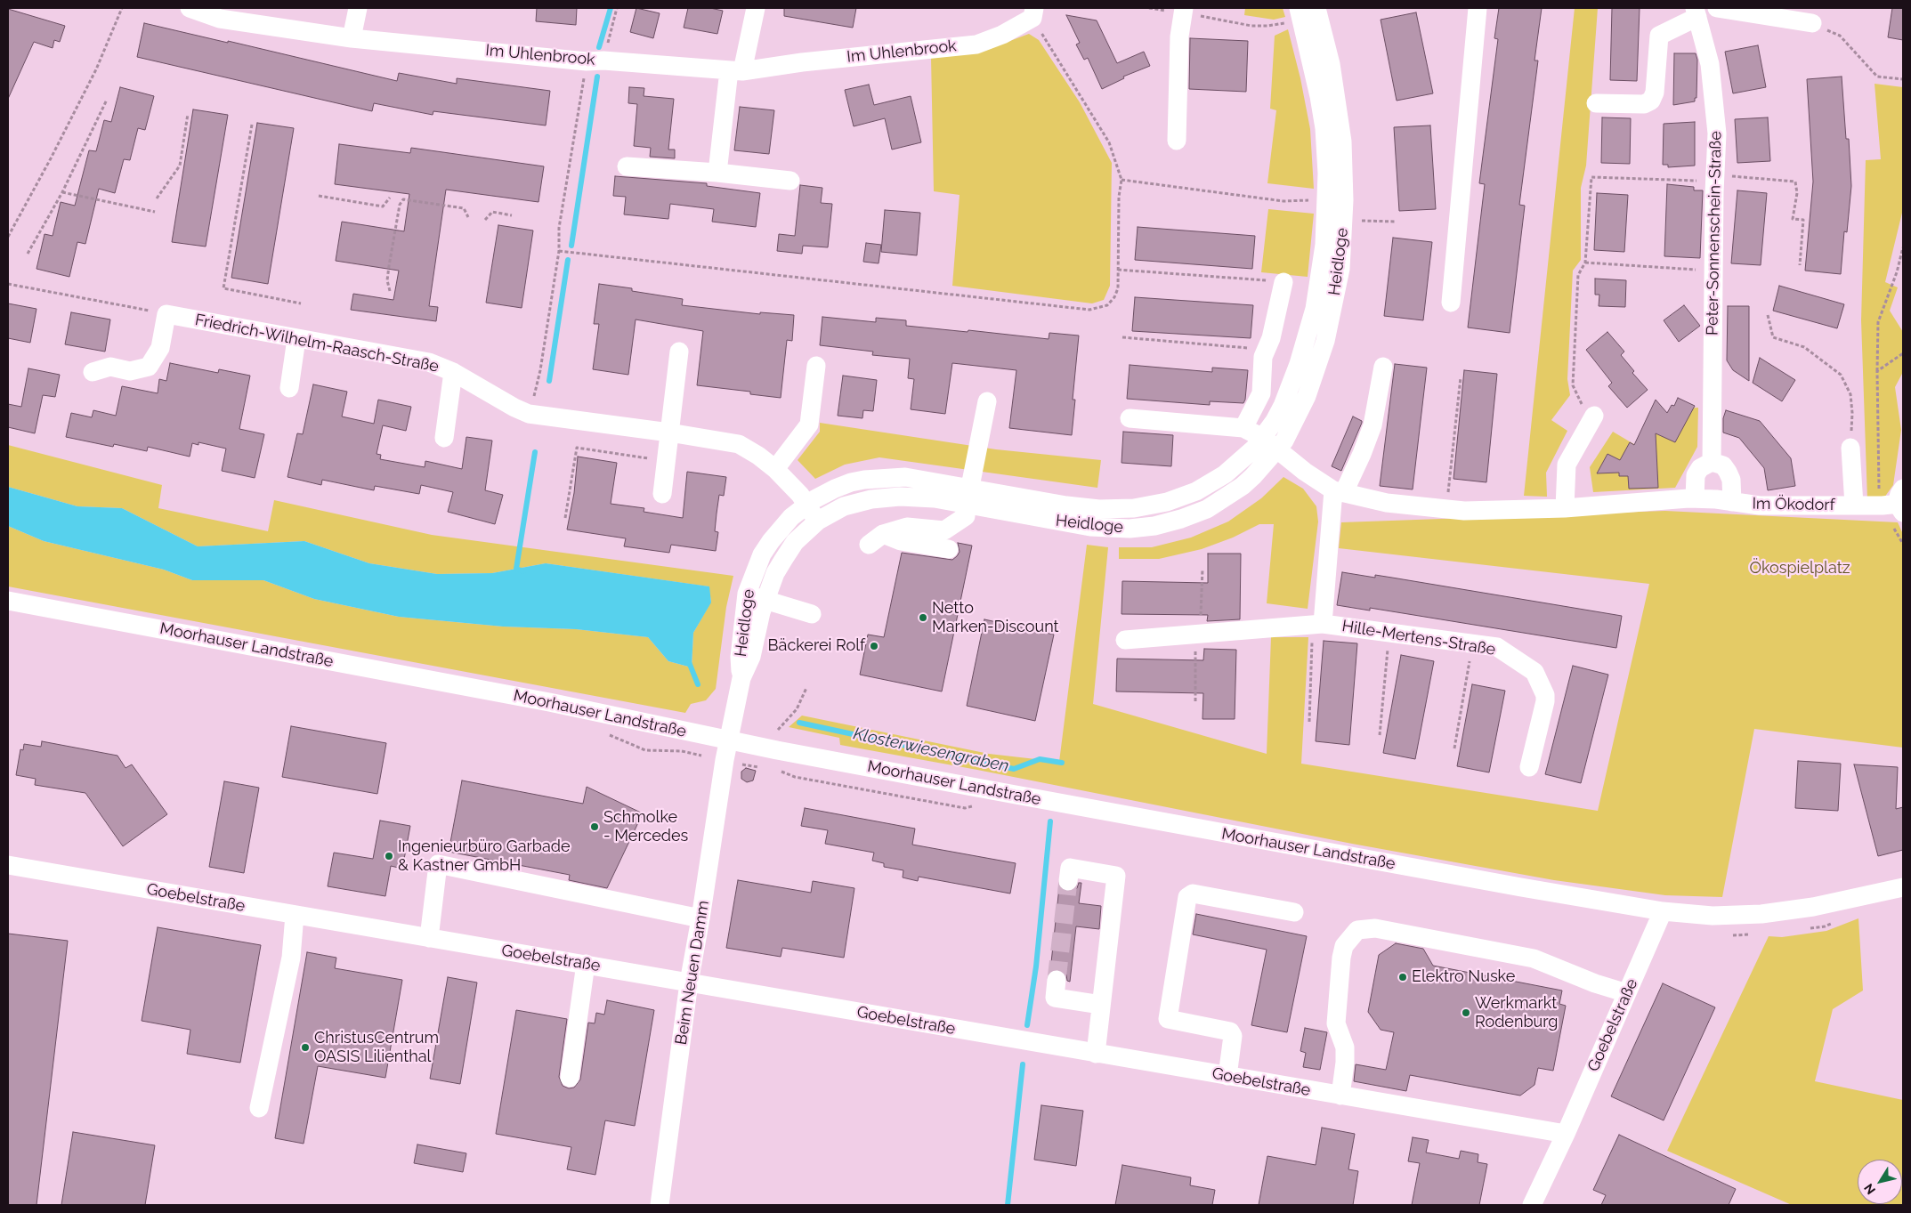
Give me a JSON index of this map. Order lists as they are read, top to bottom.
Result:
{
  "streets": {
    "street": [
      "Im Uhlenbrook",
      "Peter-Sonnenschein-Straße",
      "Heidloge",
      "Friedrich-Wilhelm-Raasch-Straße",
      "Im Ökodorf",
      "Hille-Mertens-Straße",
      "Moorhauser Landstraße",
      "Goebelstraße",
      "Beim Neuen Damm"
    ]
  },
  "crossings": [
    ["Heidloge", "Friedrich-Wilhelm-Raasch-Straße"],
    ["Heidloge", "Moorhauser Landstraße"],
    ["Heidloge", "Beim Neuen Damm"],
    ["Im Ökodorf", "Hille-Mertens-Straße"],
    ["Moorhauser Landstraße", "Goebelstraße"],
    ["Moorhauser Landstraße", "Beim Neuen Damm"],
    ["Goebelstraße", "Beim Neuen Damm"]
  ],
  "water": ["Klosterwiesengraben"],
  "parks": ["Ökospielplatz"],
  "places": [
    "Netto Marken-Discount",
    "Bäckerei Rolf",
    "Schmolke - Mercedes",
    "Ingenieurbüro Garbade & Kastner GmbH",
    "Elektro Nuske",
    "Werkmarkt Rodenburg",
    "ChristusCentrum OASIS Lilienthal"
  ],
  "north": "bottom left"
}
